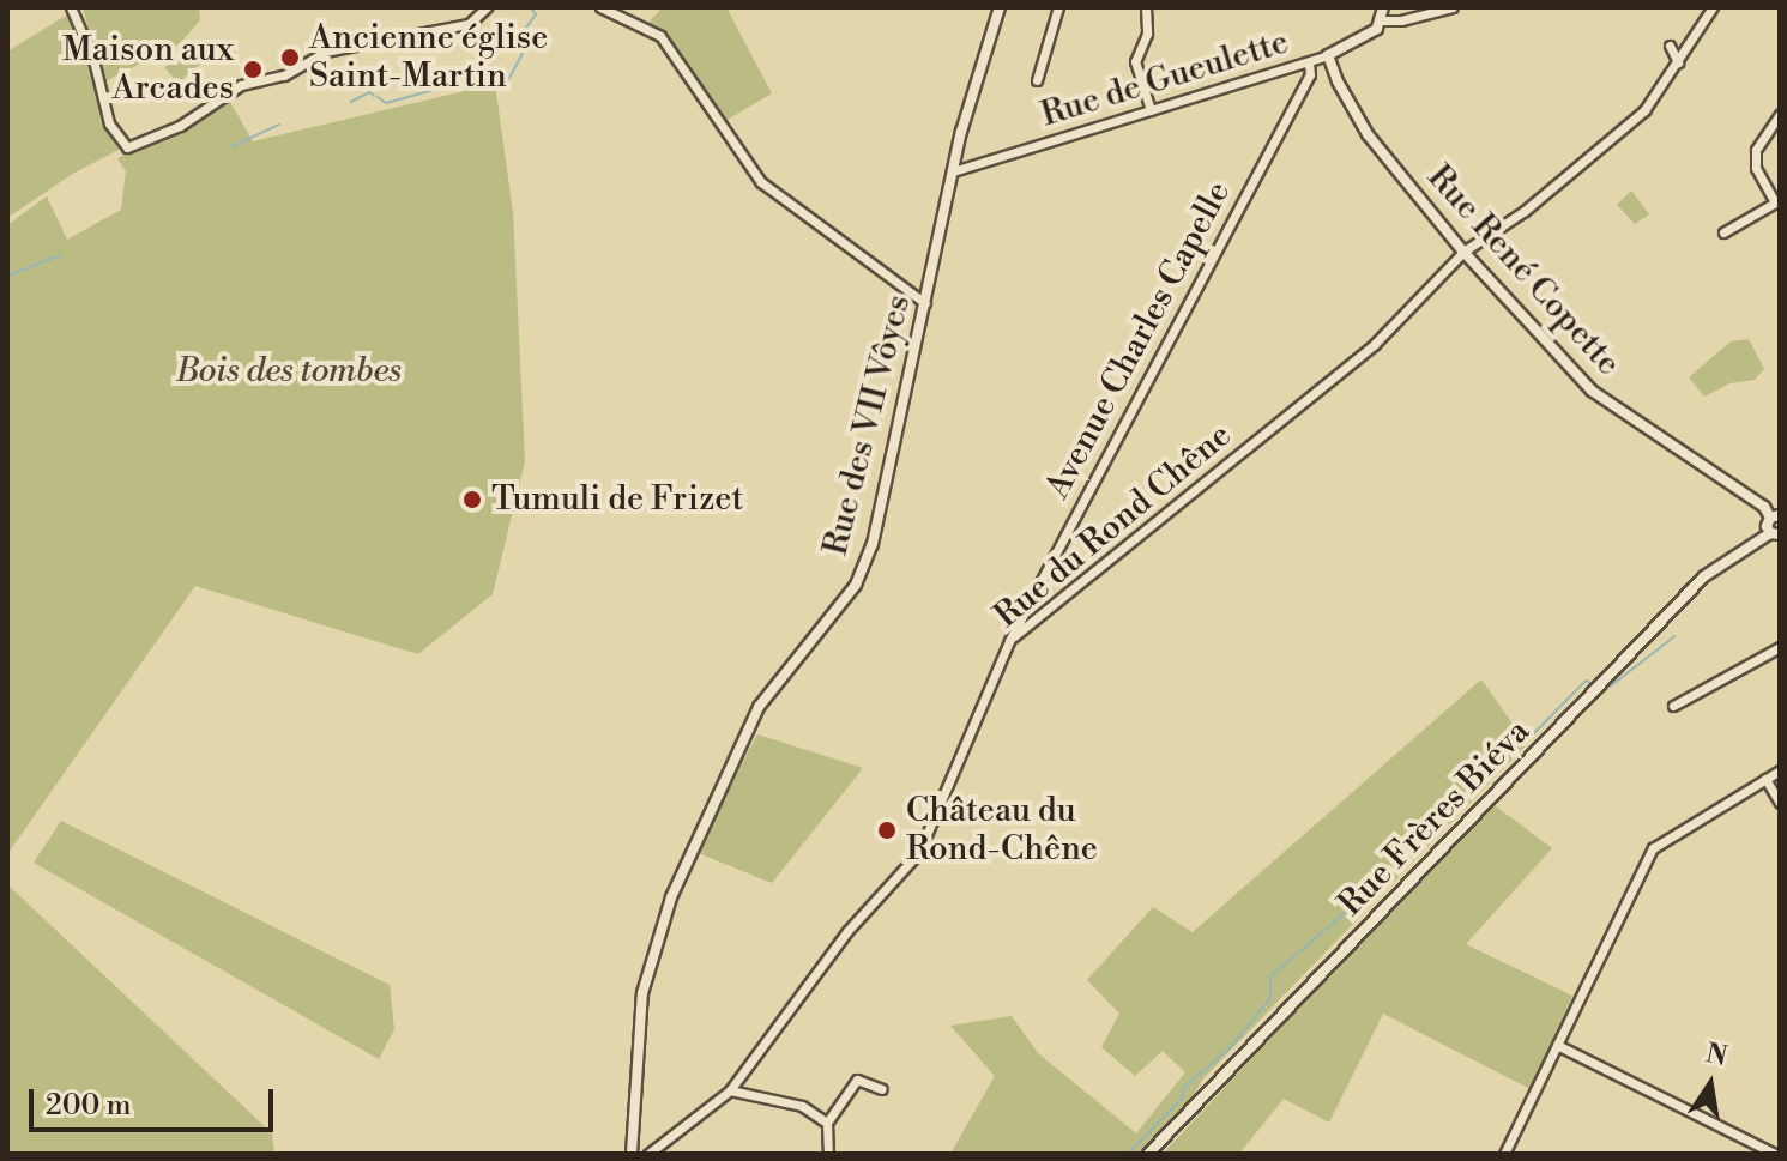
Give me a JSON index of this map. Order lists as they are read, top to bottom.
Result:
{
  "streets": {
    "street": [
      "Rue de Gueulette",
      "Rue René Copette",
      "Avenue Charles Capelle",
      "Rue des VII Vôyes",
      "Rue du Rond Chêne",
      "Rue Frères Biéva"
    ]
  },
  "crossings": [
    ["Rue de Gueulette", "Rue René Copette"],
    ["Rue de Gueulette", "Avenue Charles Capelle"],
    ["Rue de Gueulette", "Rue des VII Vôyes"],
    ["Rue René Copette", "Rue du Rond Chêne"],
    ["Rue René Copette", "Rue Frères Biéva"],
    ["Avenue Charles Capelle", "Rue du Rond Chêne"]
  ],
  "parks": ["Bois des tombes"],
  "places": [
    "Ancienne église Saint-Martin",
    "Maison aux Arcades",
    "Tumuli de Frizet",
    "Château du Rond-Chêne"
  ],
  "scale_bar": "200 m",
  "north": "top"
}
